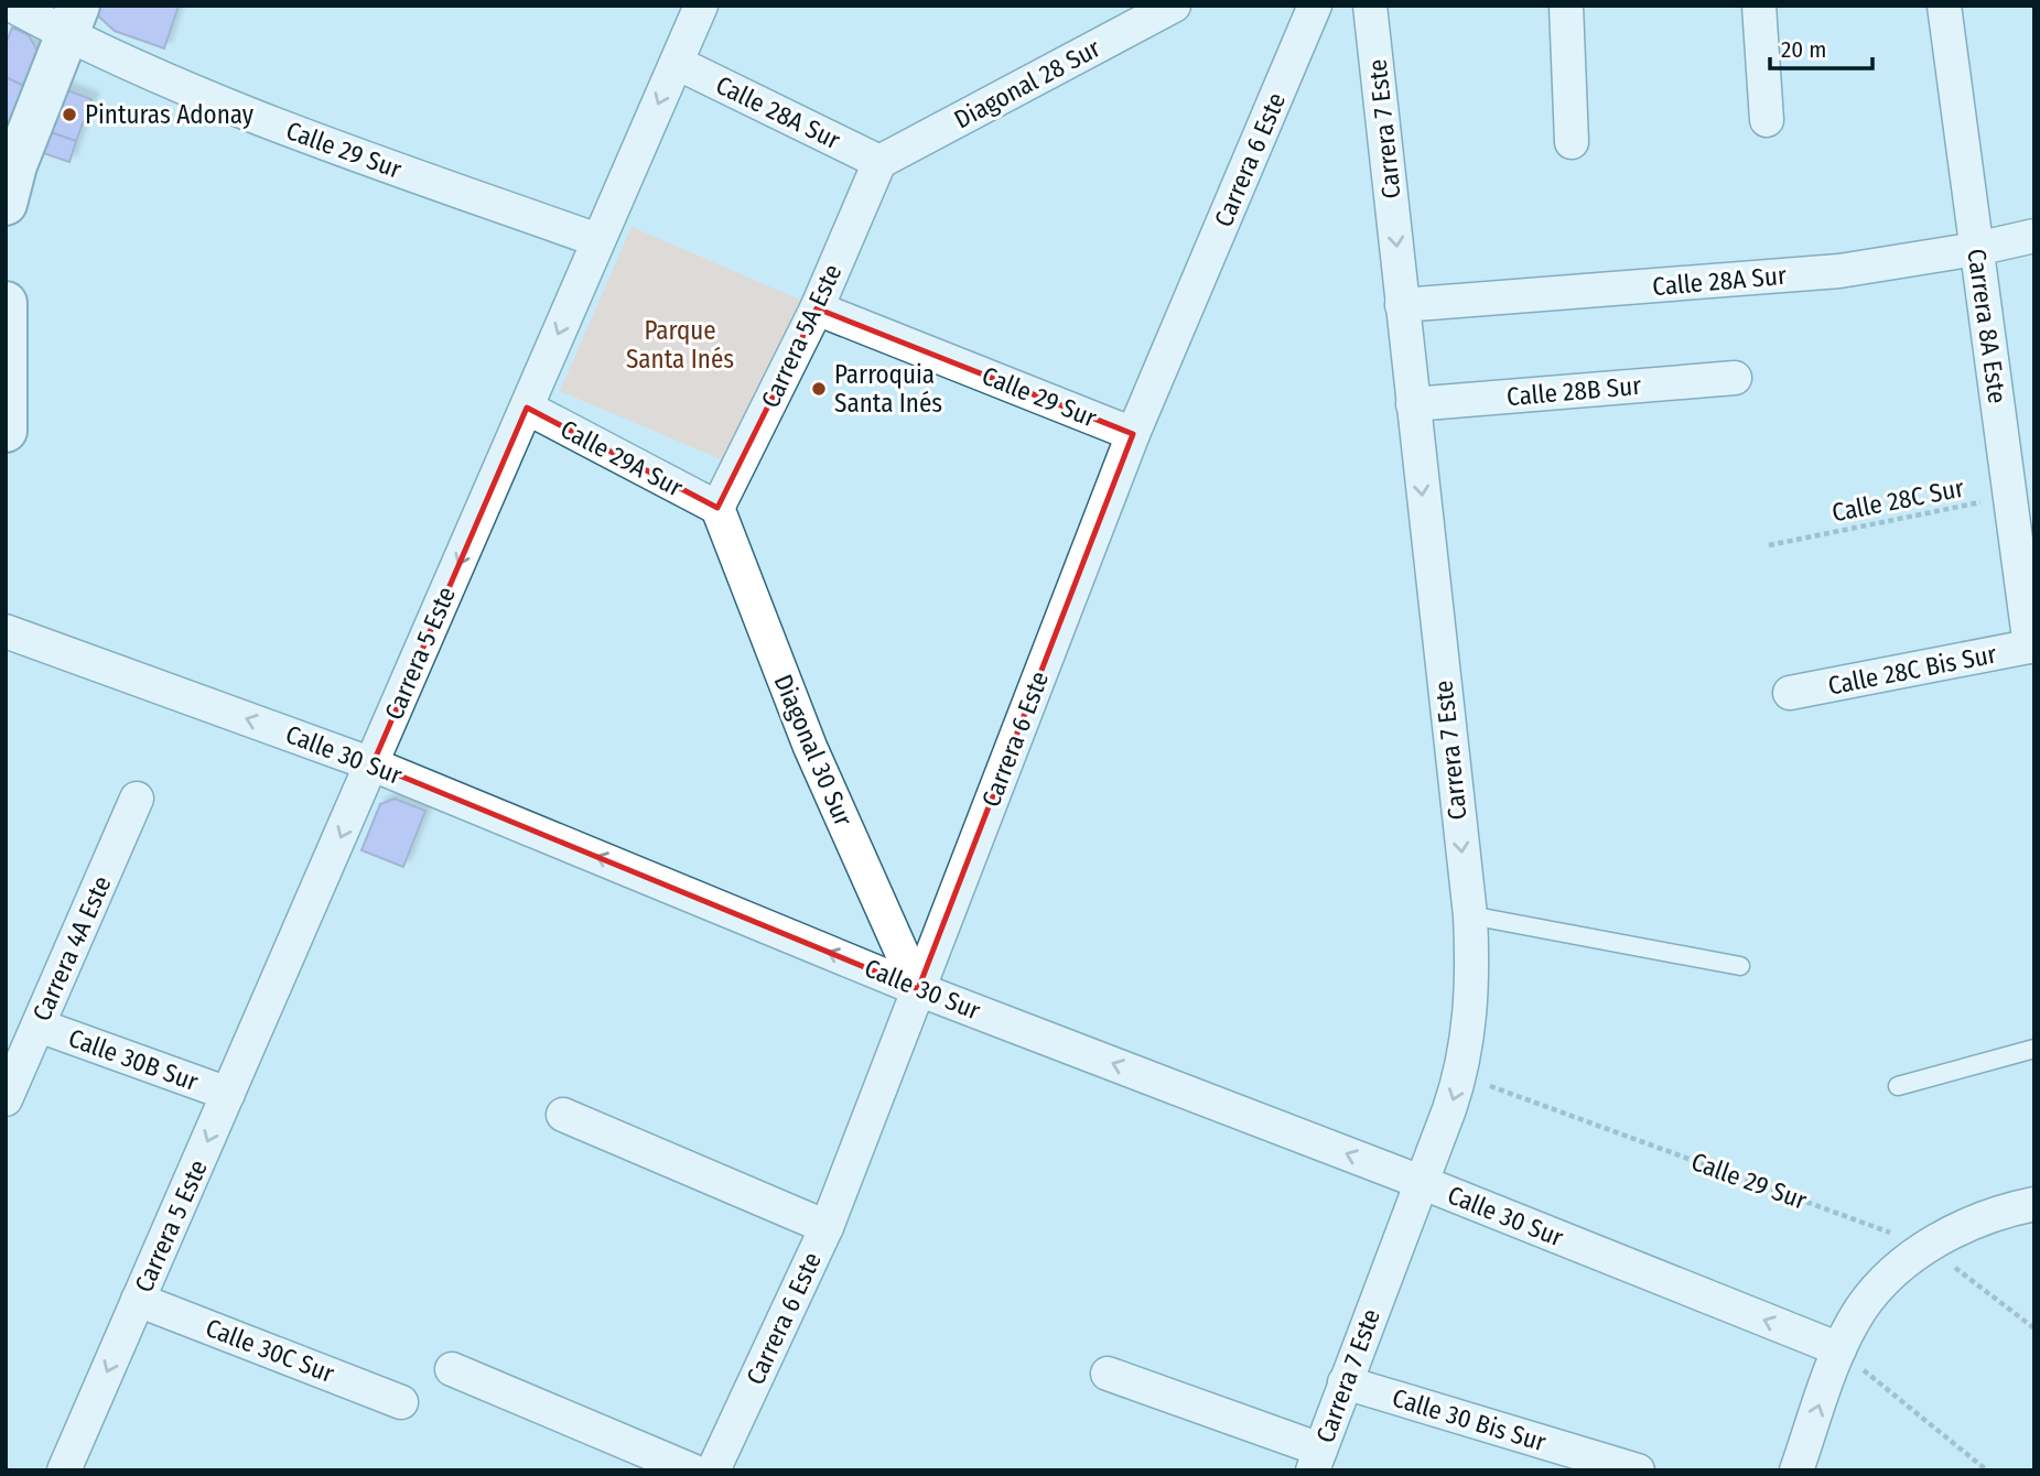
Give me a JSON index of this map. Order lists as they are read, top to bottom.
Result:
{
  "streets": {
    "street": [
      "Diagonal 28 Sur",
      "Calle 28A Sur",
      "Carrera 7 Este",
      "Calle 29 Sur",
      "Carrera 6 Este",
      "Carrera 8A Este",
      "Carrera 5A Este",
      "Calle 28B Sur",
      "Calle 29A Sur",
      "Carrera 5 Este",
      "Calle 28C Bis Sur",
      "Diagonal 30 Sur",
      "Calle 30 Sur",
      "Carrera 4A Este",
      "Calle 30B Sur",
      "Calle 30C Sur",
      "Calle 30 Bis Sur"
    ],
    "path": ["Calle 28C Sur"]
  },
  "crossings": [
    ["Diagonal 28 Sur", "Calle 28A Sur"],
    ["Diagonal 28 Sur", "Carrera 5A Este"],
    ["Calle 28A Sur", "Carrera 7 Este"],
    ["Calle 28A Sur", "Carrera 8A Este"],
    ["Calle 28A Sur", "Carrera 5A Este"],
    ["Calle 28A Sur", "Carrera 5 Este"],
    ["Carrera 7 Este", "Calle 29 Sur"],
    ["Carrera 7 Este", "Calle 28B Sur"],
    ["Carrera 7 Este", "Calle 30 Sur"],
    ["Carrera 7 Este", "Calle 30 Bis Sur"],
    ["Calle 29 Sur", "Carrera 6 Este"],
    ["Calle 29 Sur", "Carrera 5A Este"],
    ["Calle 29 Sur", "Carrera 5 Este"],
    ["Carrera 6 Este", "Diagonal 30 Sur"],
    ["Carrera 6 Este", "Calle 30 Sur"],
    ["Carrera 8A Este", "Calle 28C Sur"],
    ["Carrera 8A Este", "Calle 28C Bis Sur"],
    ["Carrera 5A Este", "Calle 29A Sur"],
    ["Carrera 5A Este", "Diagonal 30 Sur"],
    ["Calle 29A Sur", "Carrera 5 Este"],
    ["Calle 29A Sur", "Diagonal 30 Sur"],
    ["Carrera 5 Este", "Calle 30 Sur"],
    ["Carrera 5 Este", "Calle 30B Sur"],
    ["Carrera 5 Este", "Calle 30C Sur"],
    ["Diagonal 30 Sur", "Calle 30 Sur"],
    ["Carrera 4A Este", "Calle 30B Sur"]
  ],
  "one_way": ["Carrera 7 Este", "Carrera 5 Este", "Calle 30 Sur"],
  "parks": ["Parque Santa Inés"],
  "places": ["Pinturas Adonay", "Parroquia Santa Inés"],
  "scale_bar": "20 m"
}
